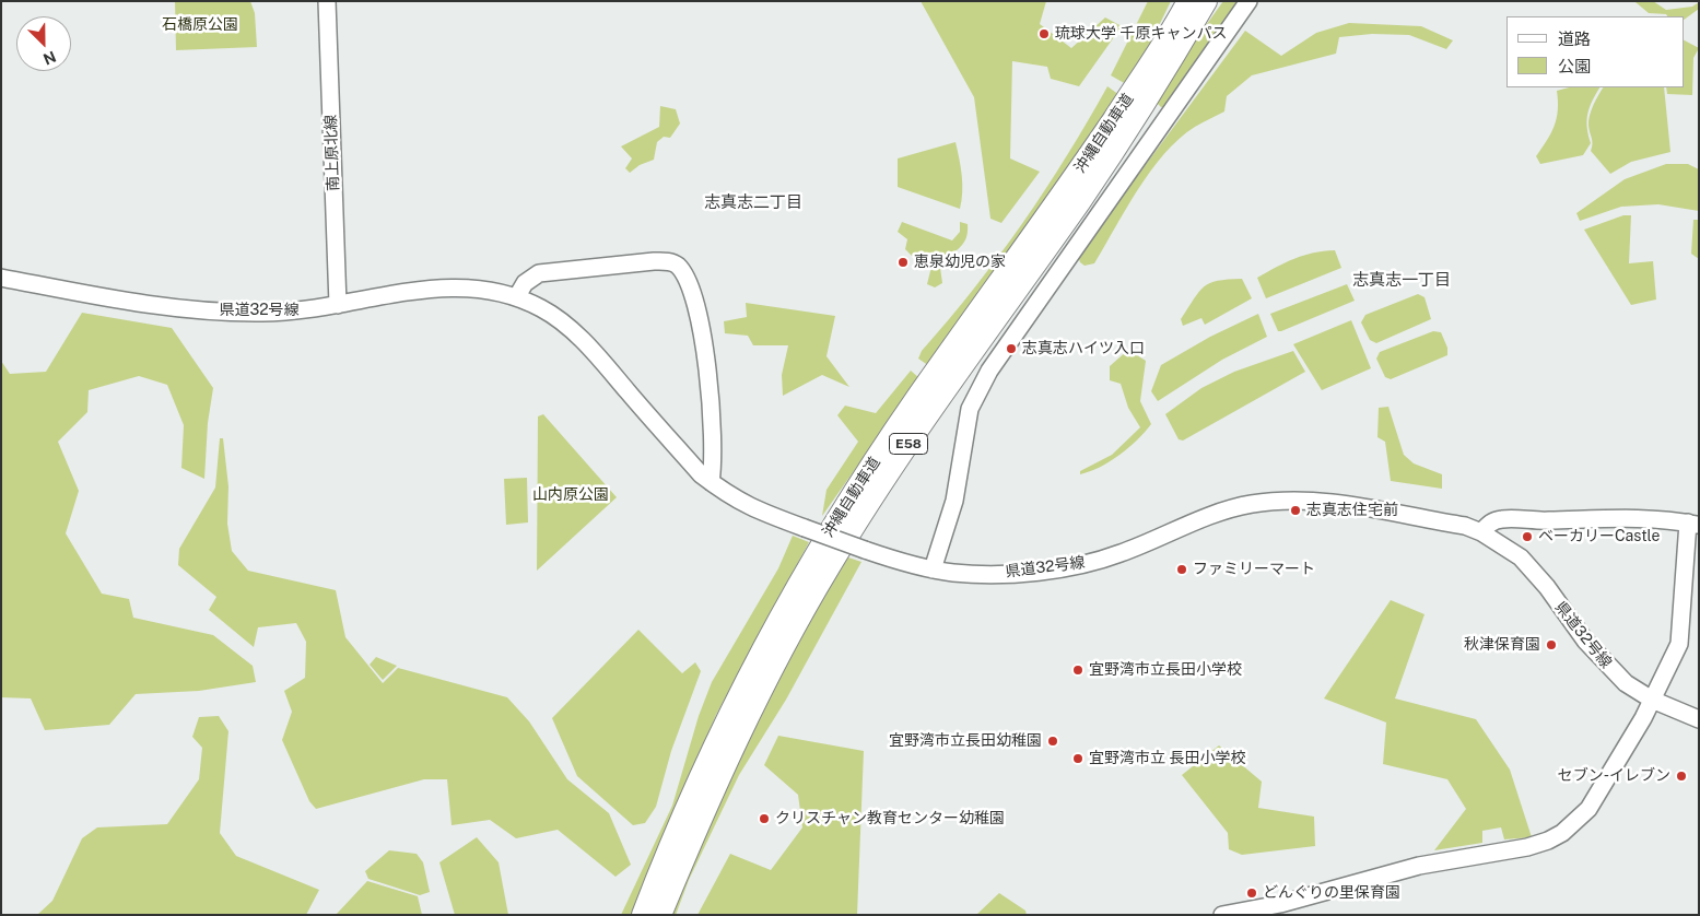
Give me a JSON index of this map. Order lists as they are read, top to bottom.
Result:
{
  "streets": {
    "highway": ["沖縄自動車道", "E58"],
    "main road": ["南上原北線", "県道32号線"]
  },
  "crossings": [
    ["南上原北線", "県道32号線"]
  ],
  "districts": ["志真志二丁目", "志真志一丁目"],
  "parks": ["石橋原公園", "山内原公園"],
  "places": [
    "琉球大学 千原キャンパス",
    "恵泉幼児の家",
    "志真志ハイツ入口",
    "志真志住宅前",
    "ベーカリーCastle",
    "ファミリーマート",
    "秋津保育園",
    "宜野湾市立長田小学校",
    "宜野湾市立長田幼稚園",
    "宜野湾市立 長田小学校",
    "セブン-イレブン",
    "クリスチャン教育センター幼稚園",
    "どんぐりの里保育園"
  ],
  "legend": ["道路", "公園"],
  "north": "bottom right"
}
